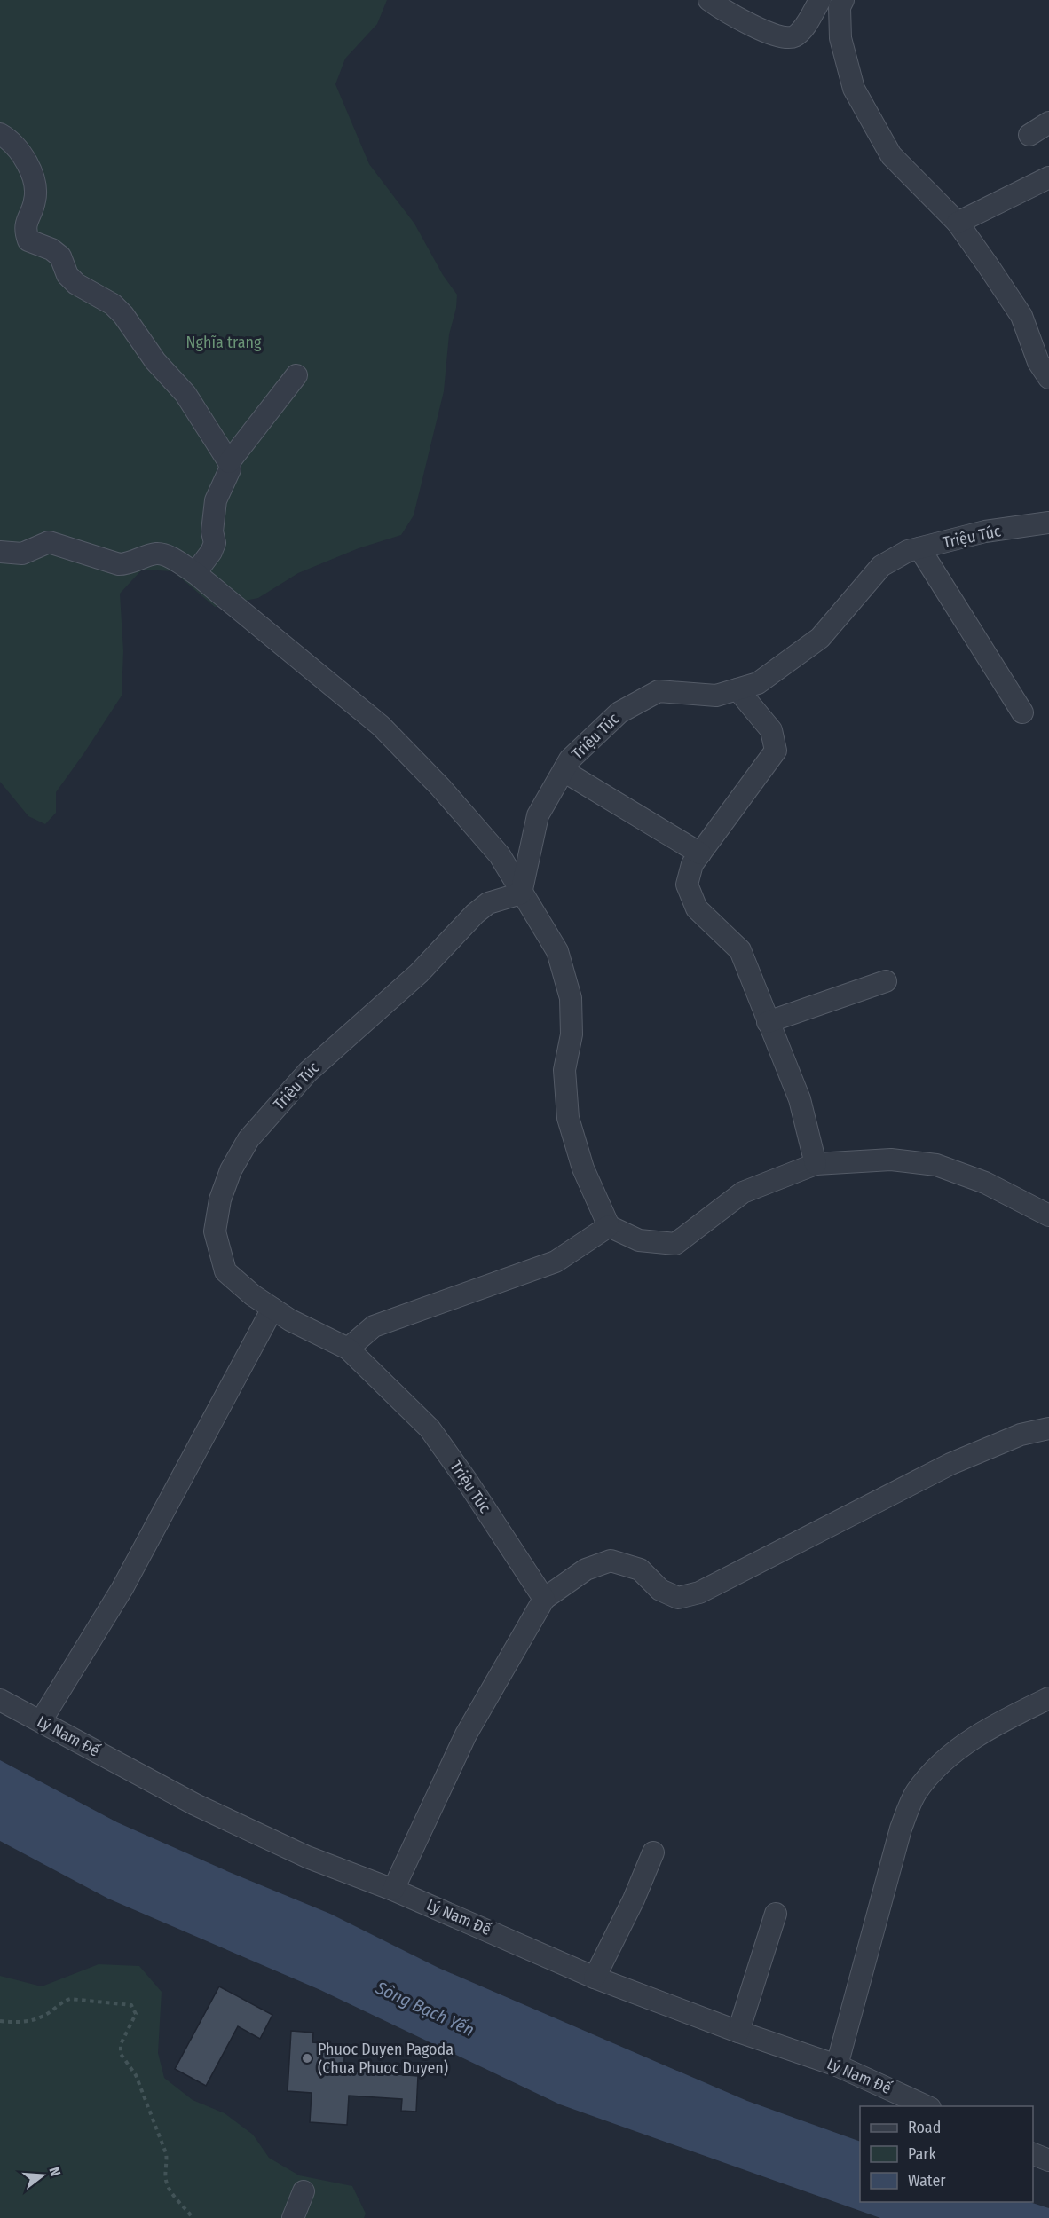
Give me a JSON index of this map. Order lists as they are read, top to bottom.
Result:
{
  "streets": {
    "street": ["Triệu Túc", "Lý Nam Đế"]
  },
  "water": ["Sông Bạch Yến"],
  "parks": ["Nghĩa trang"],
  "places": ["Phuoc Duyen Pagoda (Chua Phuoc Duyen)"],
  "legend": ["Road", "Park", "Water"],
  "north": "right"
}
